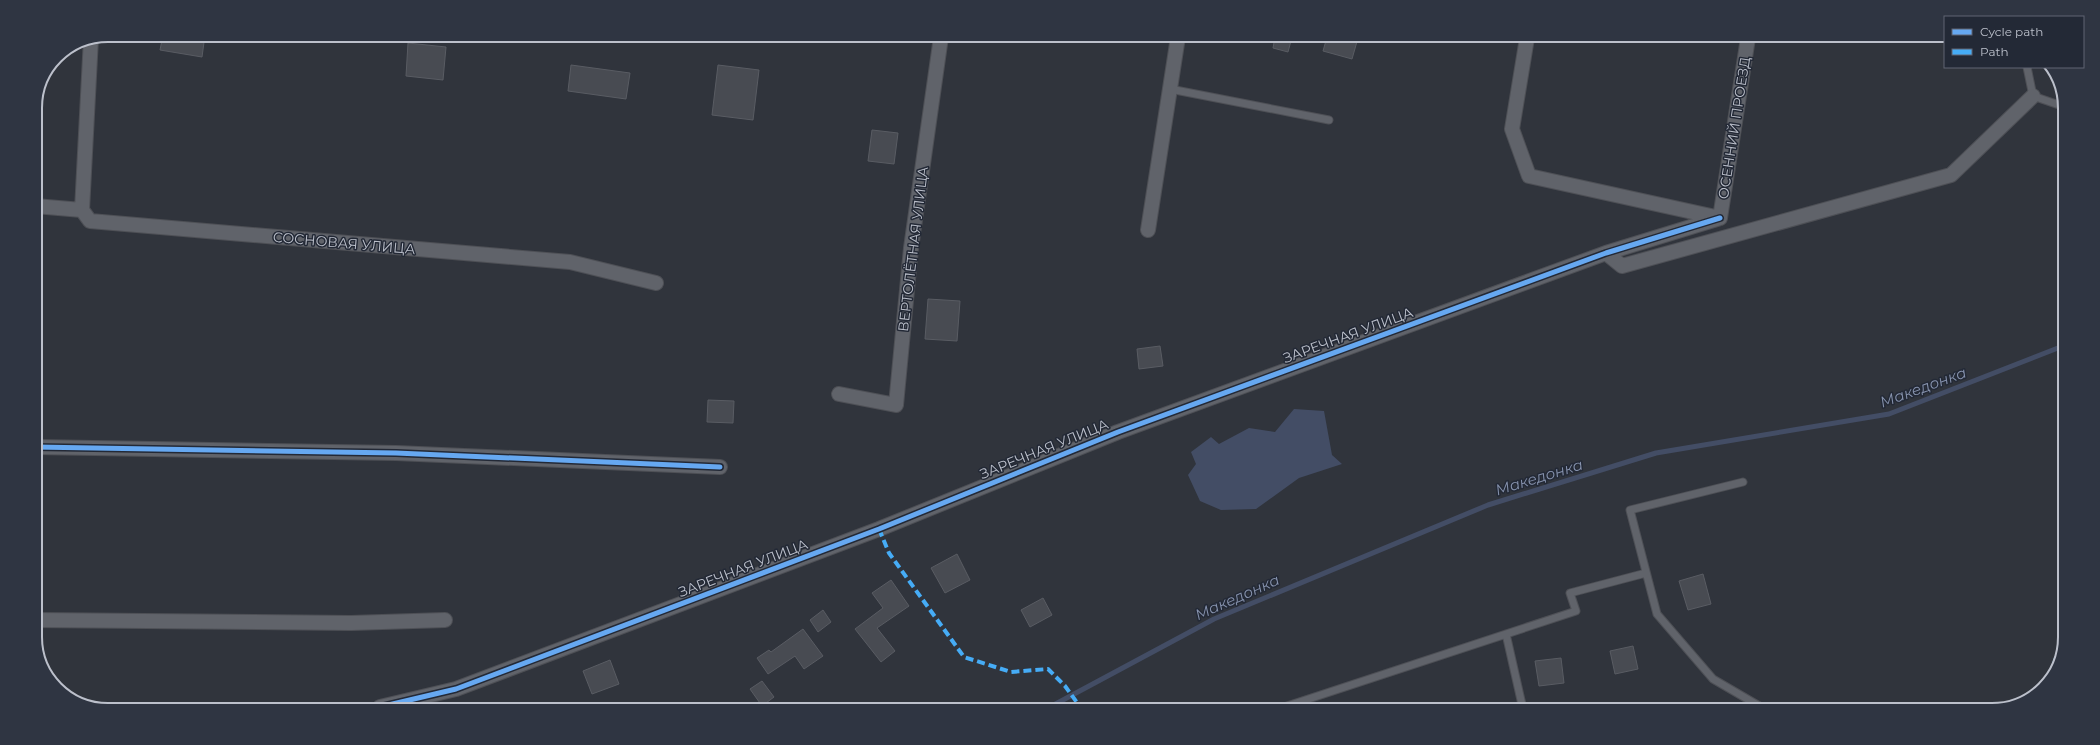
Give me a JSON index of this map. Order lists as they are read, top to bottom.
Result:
{
  "streets": {
    "street": [
      "ОСЕННИЙ ПРОЕЗД",
      "СОСНОВАЯ УЛИЦА",
      "ВЕРТОЛЁТНАЯ УЛИЦА",
      "ЗАРЕЧНАЯ УЛИЦА"
    ]
  },
  "crossings": [
    ["ОСЕННИЙ ПРОЕЗД", "ЗАРЕЧНАЯ УЛИЦА"]
  ],
  "water": ["Македонка"],
  "legend": ["Cycle path", "Path"]
}
